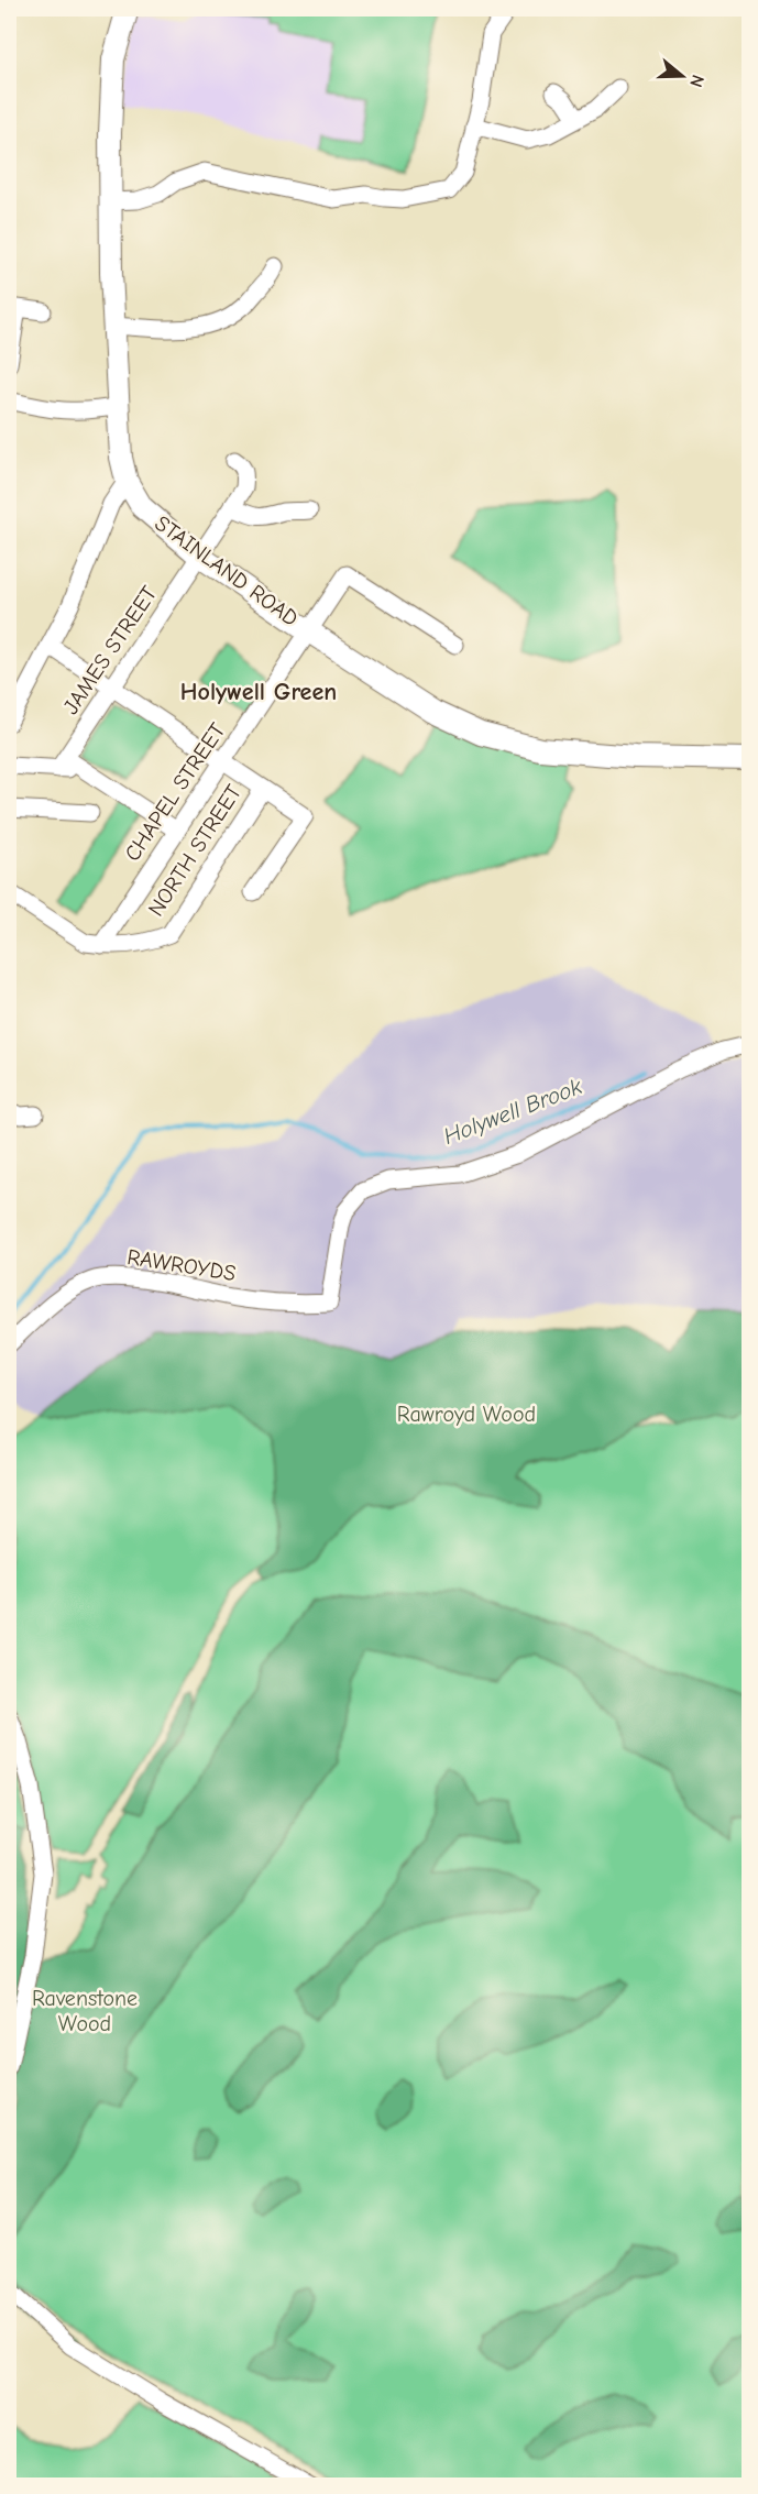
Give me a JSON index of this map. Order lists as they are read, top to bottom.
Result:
{
  "streets": {
    "main road": ["STAINLAND ROAD"],
    "street": [
      "JAMES STREET",
      "CHAPEL STREET",
      "NORTH STREET",
      "RAWROYDS"
    ]
  },
  "crossings": [
    ["STAINLAND ROAD", "JAMES STREET"],
    ["STAINLAND ROAD", "CHAPEL STREET"],
    ["CHAPEL STREET", "NORTH STREET"]
  ],
  "districts": ["Holywell Green"],
  "water": ["Holywell Brook"],
  "parks": ["Rawroyd Wood", "Ravenstone Wood"],
  "north": "right"
}
